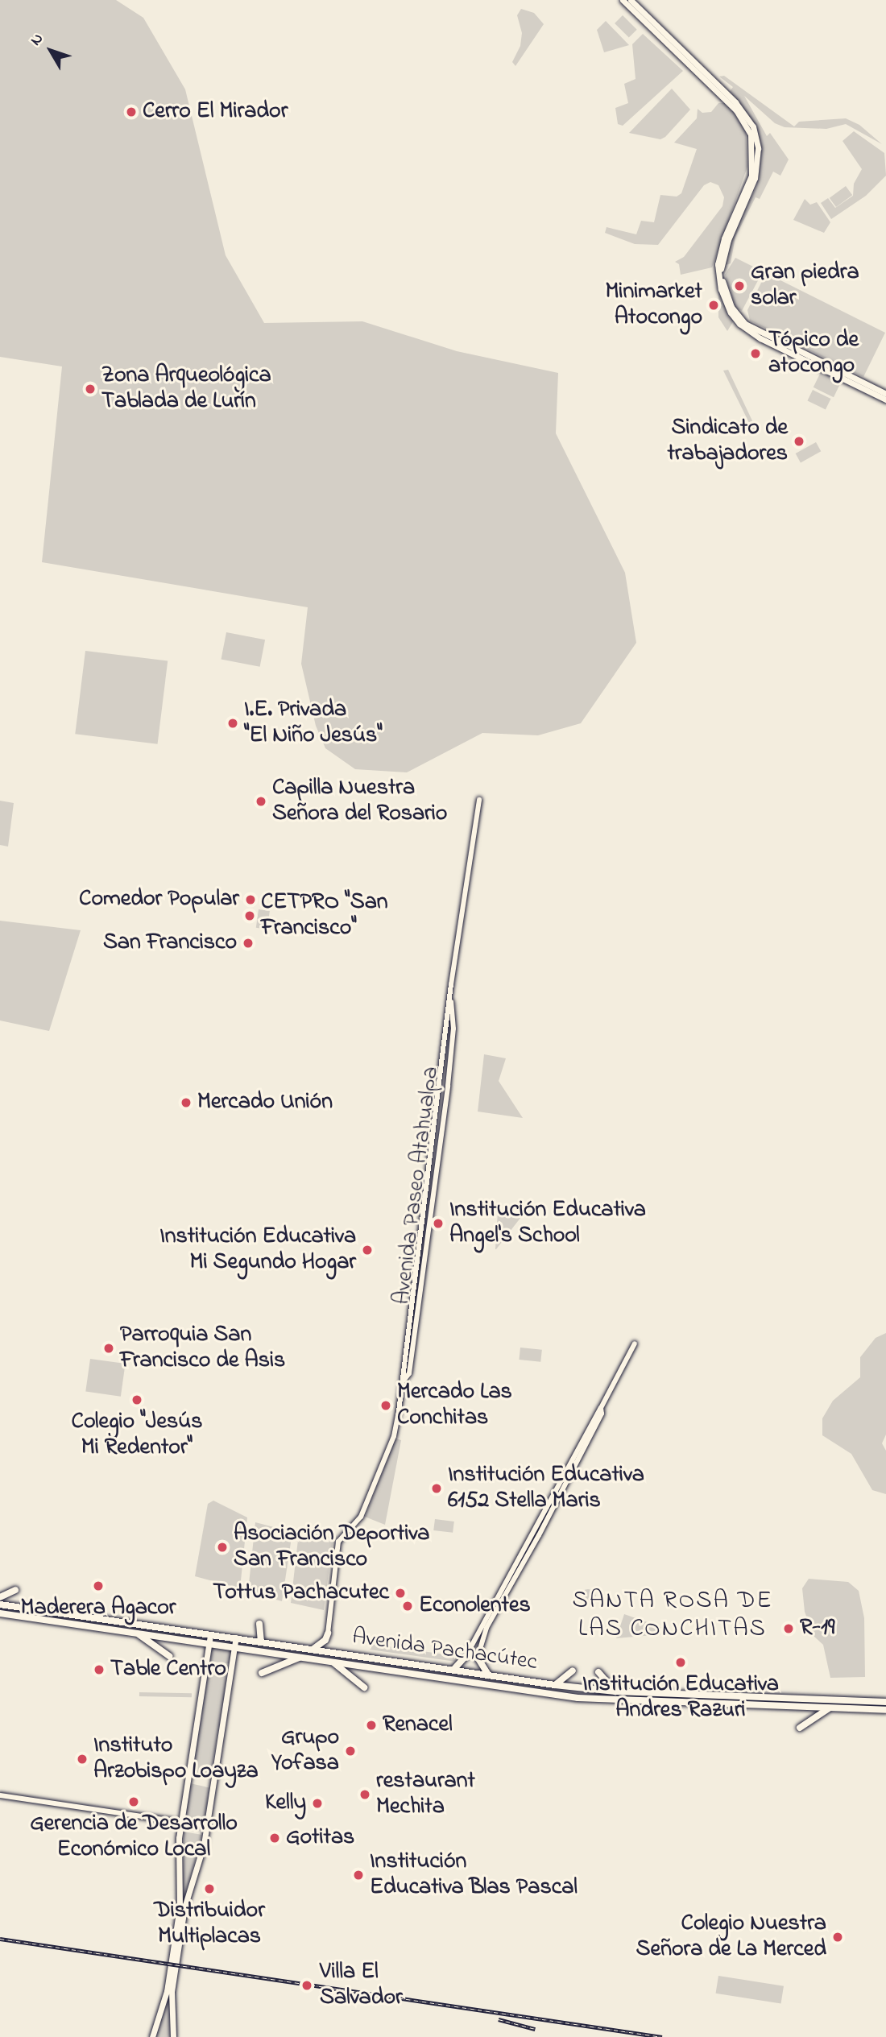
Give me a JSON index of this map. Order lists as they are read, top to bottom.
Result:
{
  "streets": {
    "main road": ["Avenida Pachacútec"],
    "street": ["Avenida Paseo Atahualpa"]
  },
  "districts": ["SANTA ROSA DE LAS CONCHITAS"],
  "places": [
    "Cerro El Mirador",
    "Gran piedra solar",
    "Minimarket Atocongo",
    "Tópico de atocongo",
    "Zona Arqueológica Tablada de Lurín",
    "Sindicato de trabajadores",
    "I.E. Privada \"El Niño Jesús\"",
    "Capilla Nuestra Señora del Rosario",
    "Comedor Popular",
    "CETPRO \"San Francisco\"",
    "San Francisco",
    "Mercado Unión",
    "Institución Educativa Angel's School",
    "Institución Educativa Mi Segundo Hogar",
    "Parroquia San Francisco de Asis",
    "Colegio \"Jesús Mi Redentor\"",
    "Mercado Las Conchitas",
    "Institución Educativa 6152 Stella Maris",
    "Asociación Deportiva San Francisco",
    "Maderera Agacor",
    "Tottus Pachacutec",
    "Econolentes",
    "R-19",
    "Institución Educativa Andres Razuri",
    "Table Centro",
    "Renacel",
    "Grupo Yofasa",
    "Instituto Arzobispo Loayza",
    "restaurant Mechita",
    "Gerencia de Desarrollo Económico Local",
    "Kelly",
    "Gotitas",
    "Institución Educativa Blas Pascal",
    "Distribuidor Multiplacas",
    "Colegio Nuestra Señora de La Merced",
    "Villa El Salvador"
  ],
  "north": "top left"
}
